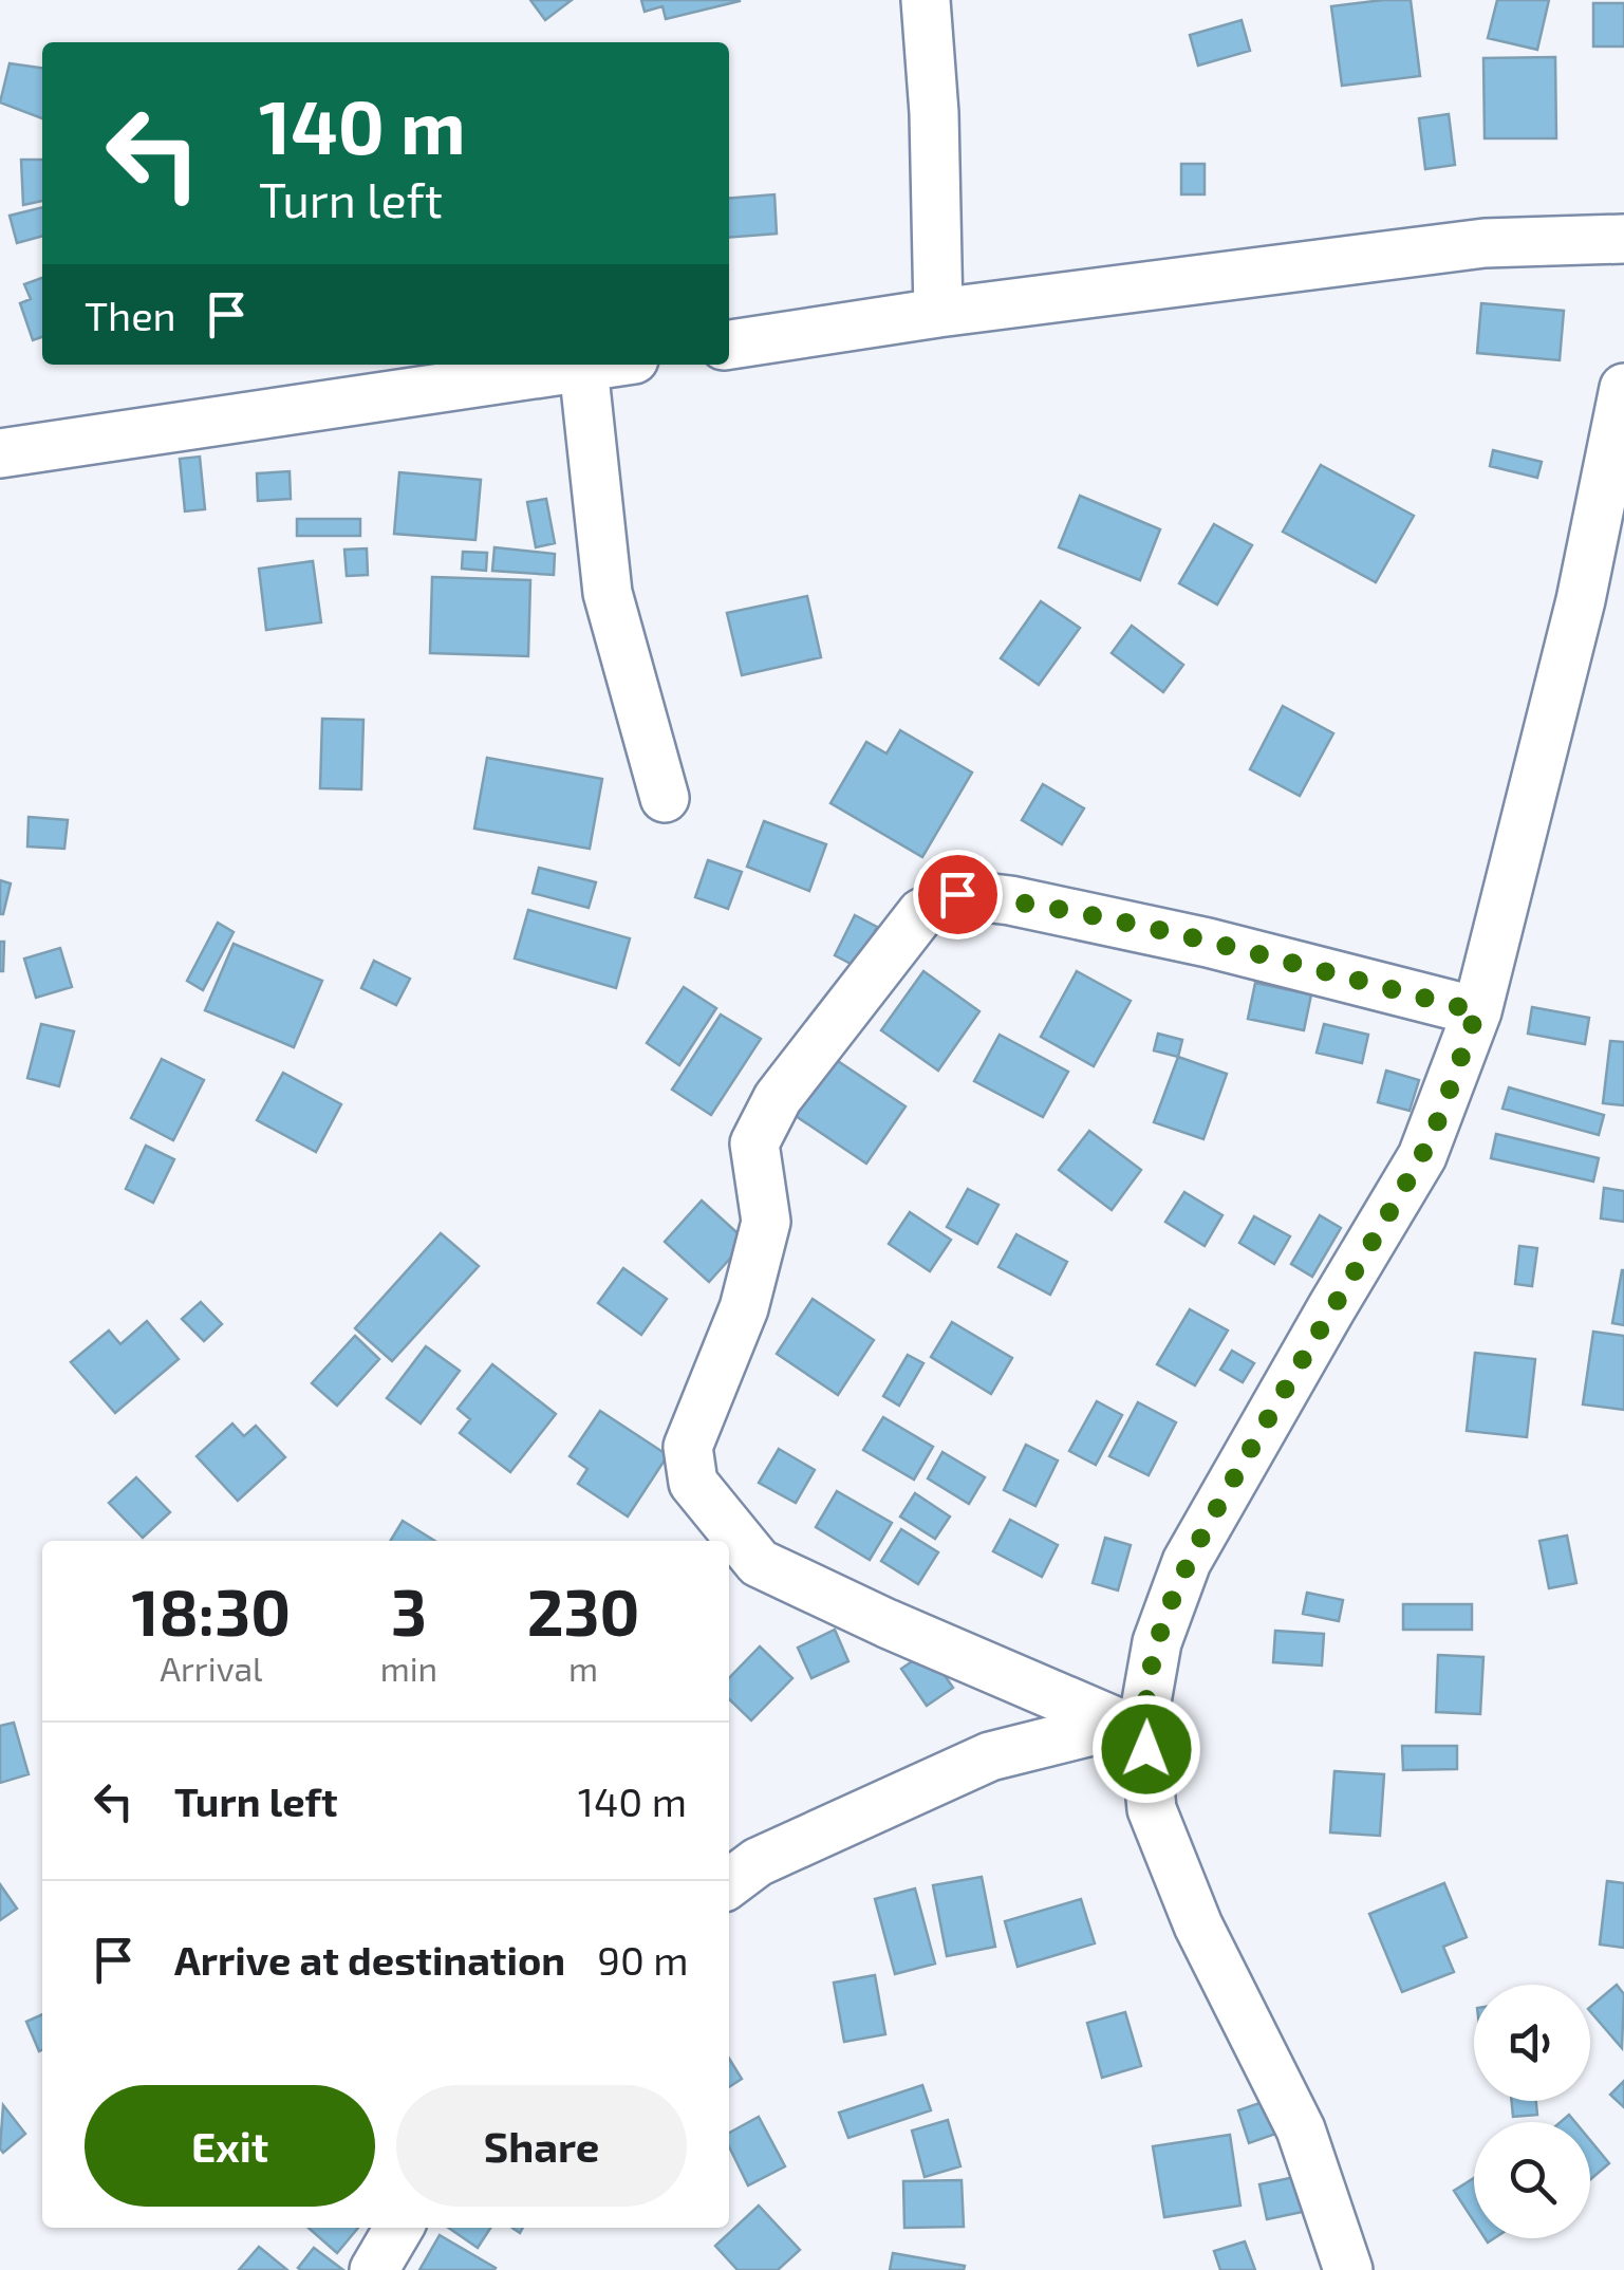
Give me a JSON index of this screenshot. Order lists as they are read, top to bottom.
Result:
{
  "page": {
    "turn": ["140 m", "Turn left"],
    "then": "Then",
    "eta": [
      "18:30",
      "Arrival",
      "3",
      "min",
      "230",
      "m"
    ],
    "list": [
      {
        "name": "Turn left",
        "value": "140 m"
      },
      {
        "name": "Arrive at destination",
        "value": "90 m"
      }
    ],
    "buttons": ["Exit", "Share"]
  }
}
